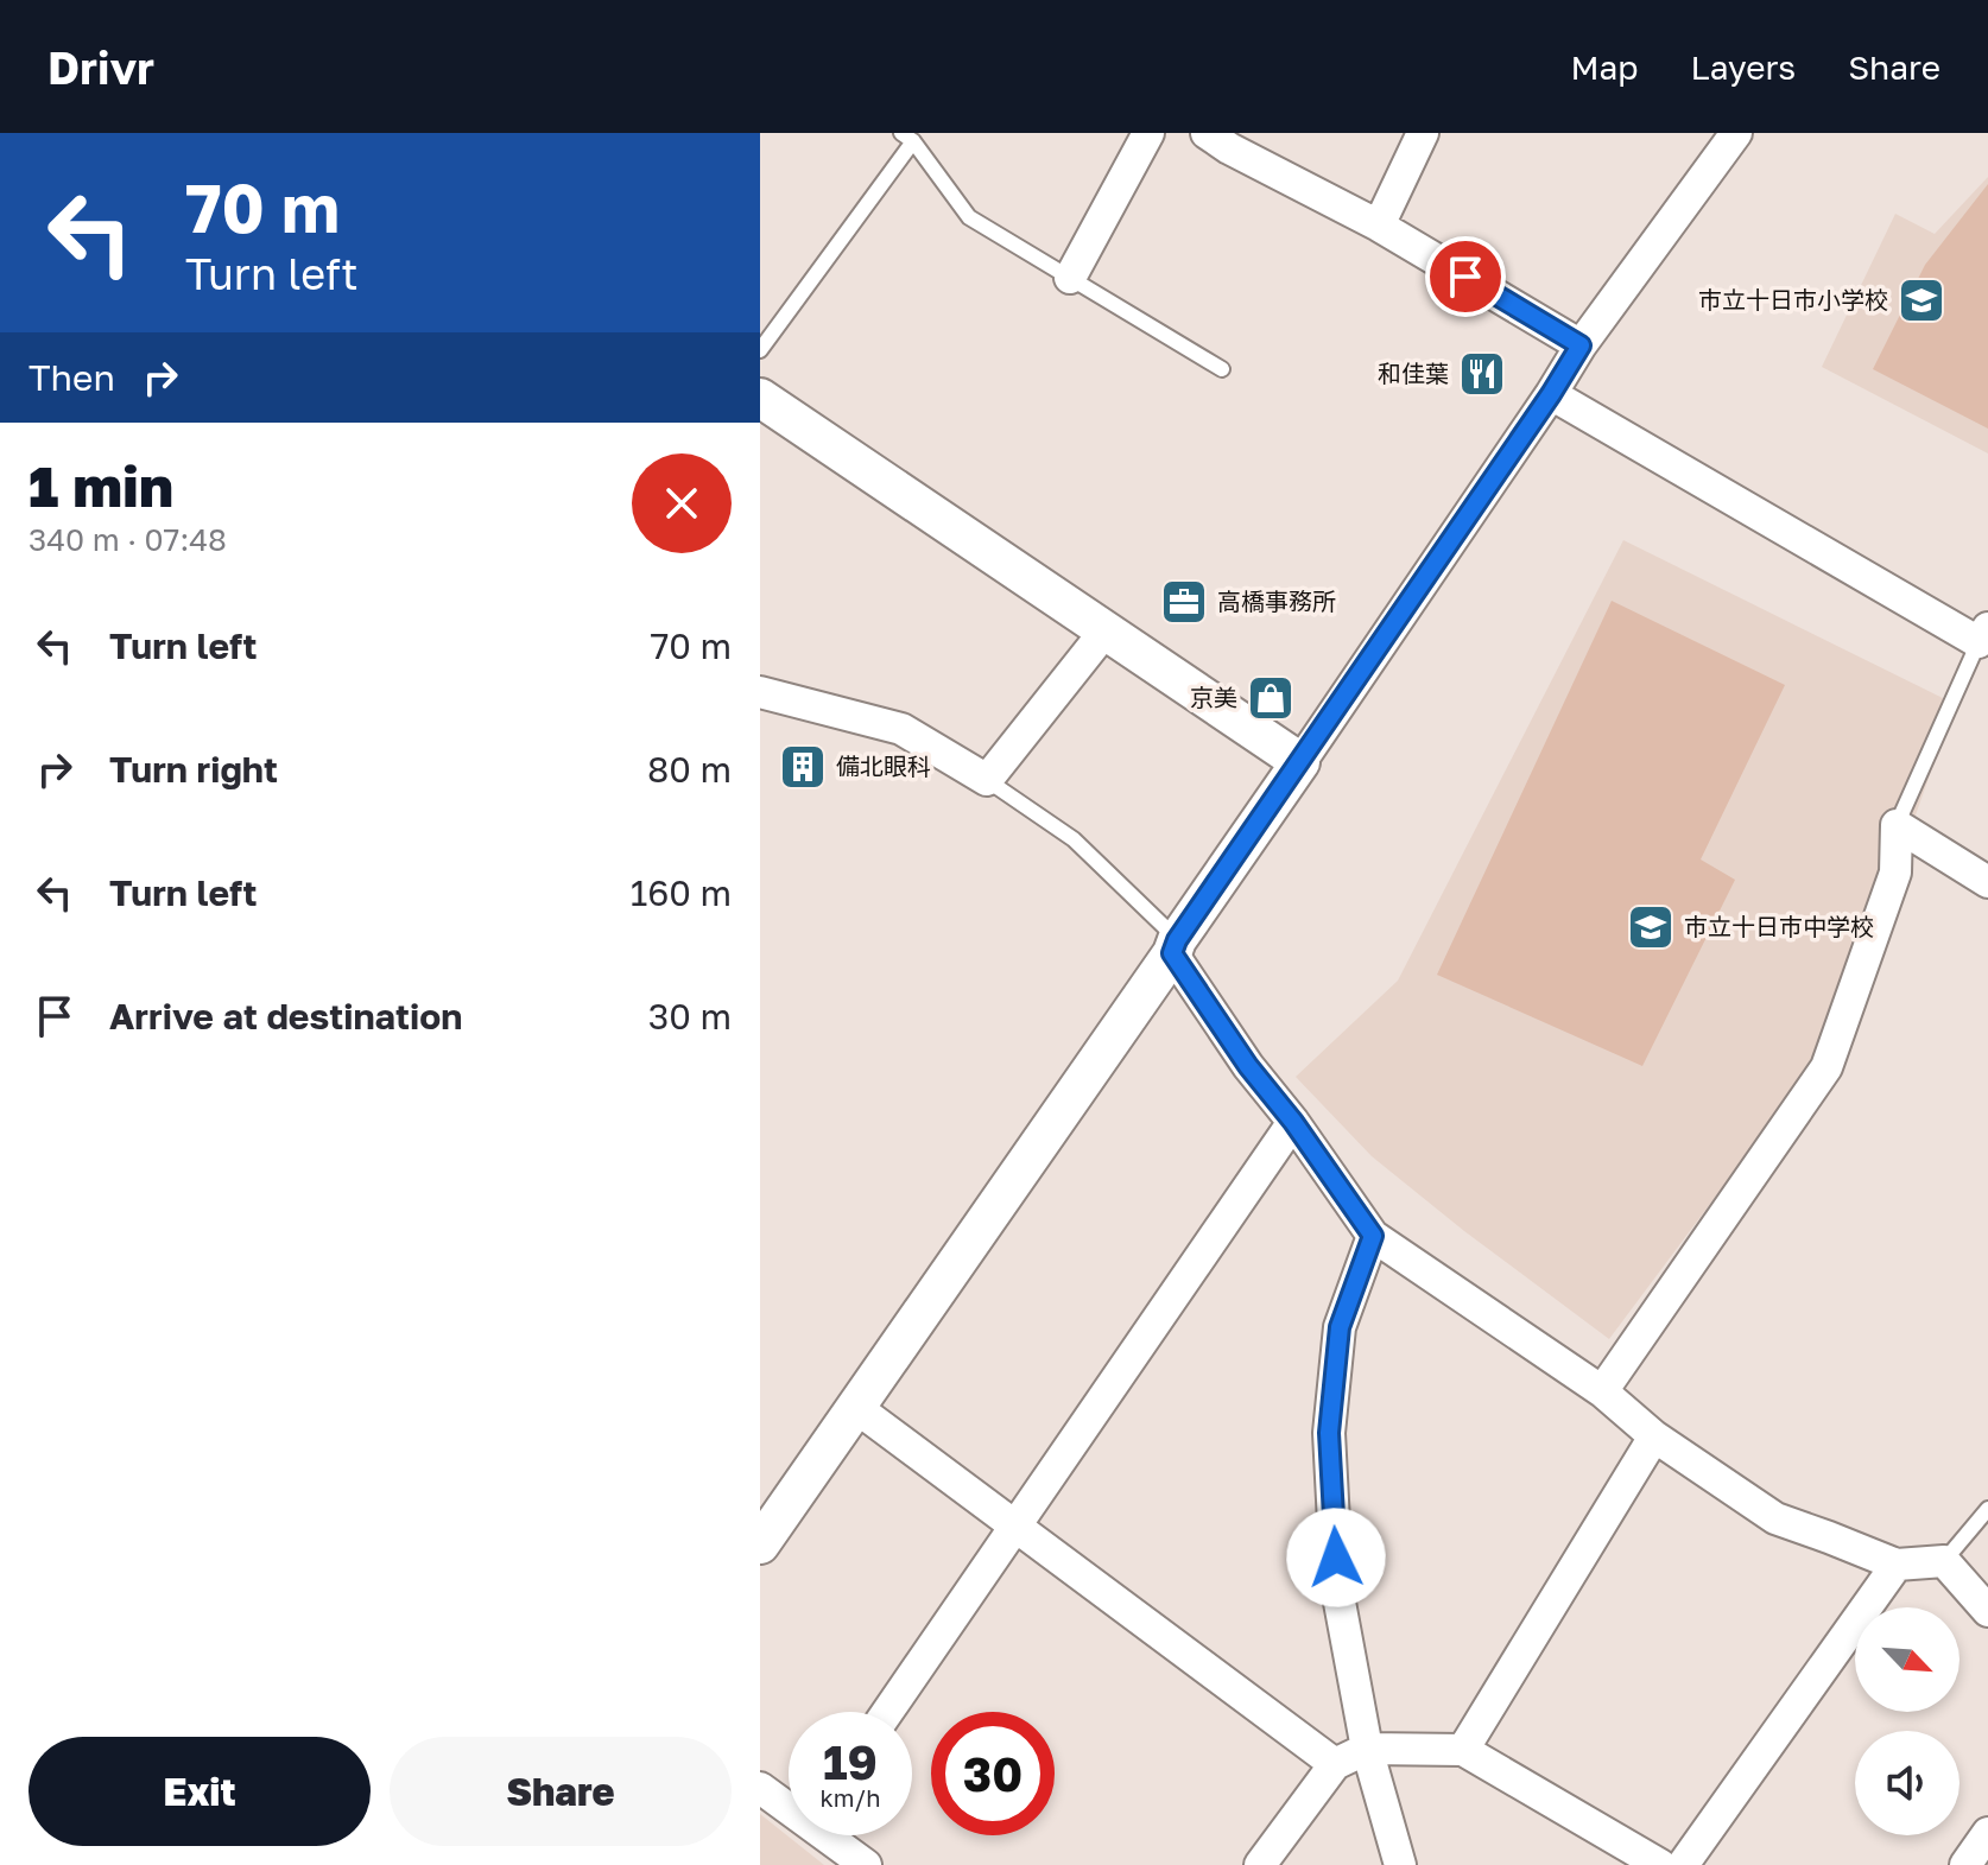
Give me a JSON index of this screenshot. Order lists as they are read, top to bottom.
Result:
{
  "places": {
    "school or university": ["市立十日市小学校", "市立十日市中学校"],
    "restaurant": ["和佳葉"],
    "office": ["高橋事務所"],
    "shop": ["京美"],
    "building": ["備北眼科"]
  },
  "north": "bottom right",
  "page": {
    "header": "Drivr",
    "nav": ["Map", "Layers", "Share"],
    "turn": ["70 m", "Turn left"],
    "then": "Then",
    "heading": ["1 min", "340 m · 07:48"],
    "list": [
      {
        "name": "Turn left",
        "value": "70 m"
      },
      {
        "name": "Turn right",
        "value": "80 m"
      },
      {
        "name": "Turn left",
        "value": "160 m"
      },
      {
        "name": "Arrive at destination",
        "value": "30 m"
      }
    ],
    "speed": "19 km/h",
    "limit": "30",
    "buttons": ["Exit", "Share"]
  }
}
